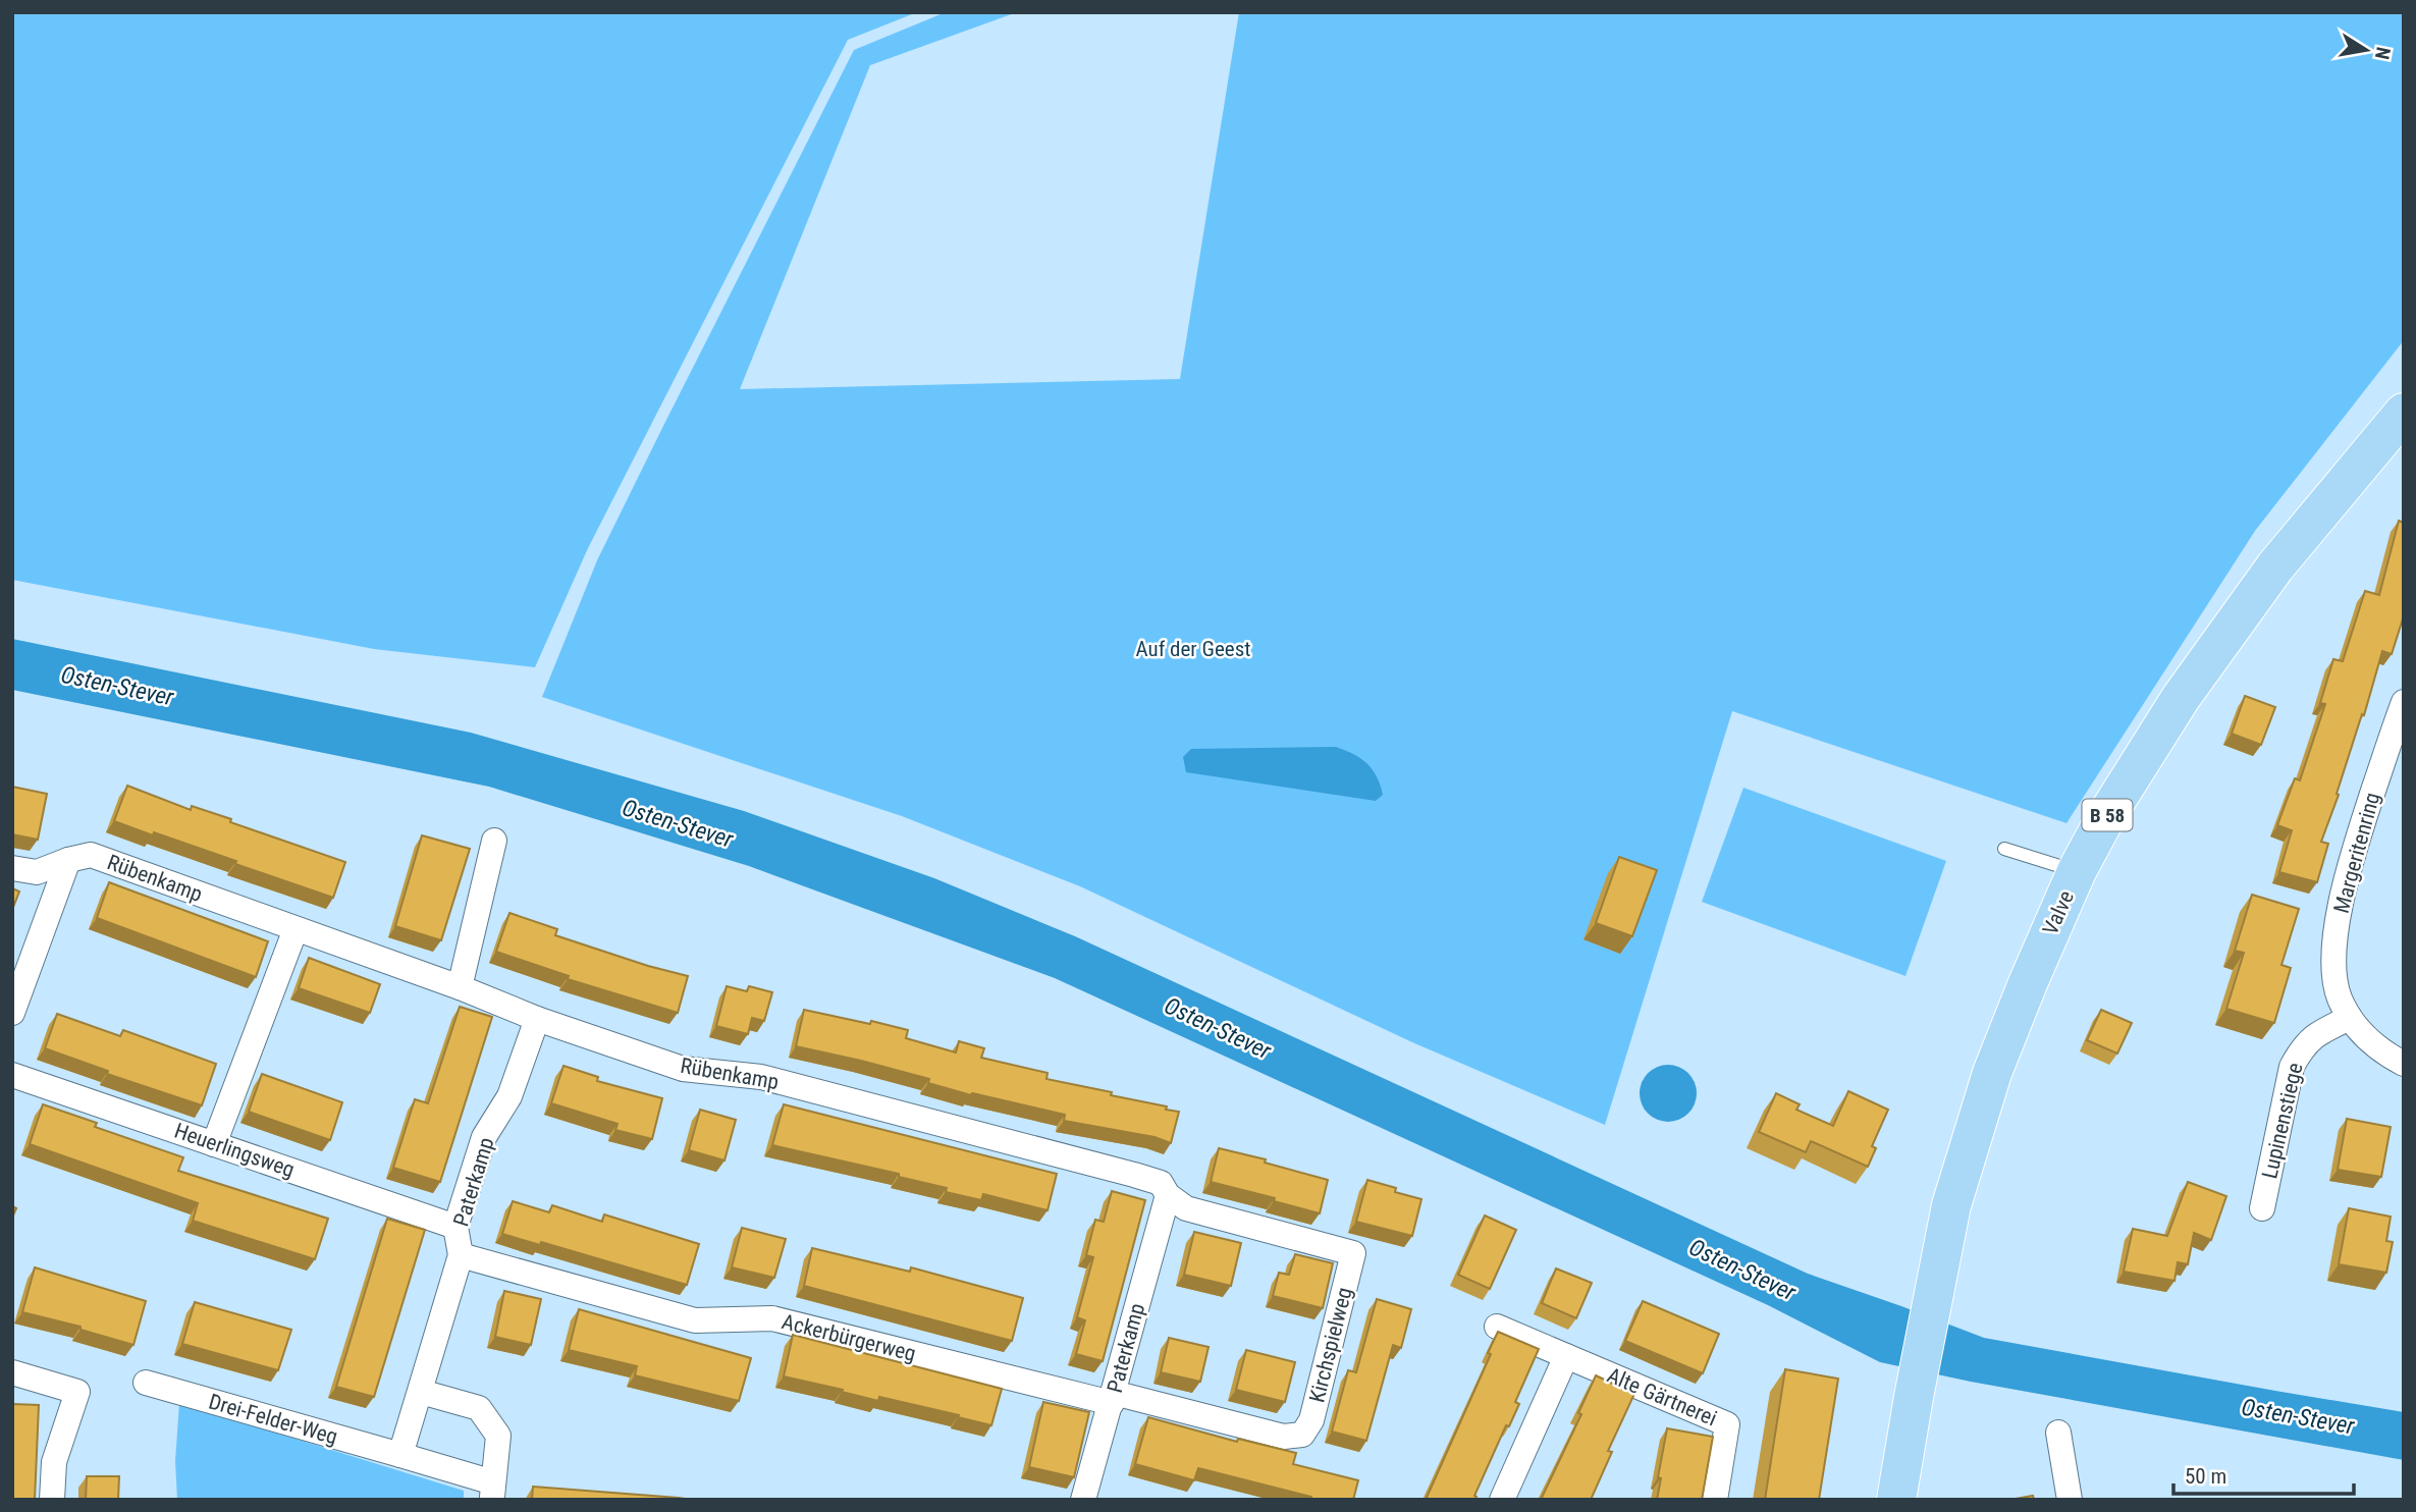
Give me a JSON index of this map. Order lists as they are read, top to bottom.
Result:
{
  "streets": {
    "main road": ["B 58", "Valve"],
    "street": [
      "Margeritenring",
      "Rübenkamp",
      "Lupinenstiege",
      "Heuerlingsweg",
      "Paterkamp",
      "Ackerbürgerweg",
      "Kirchspielweg",
      "Alte Gärtnerei",
      "Drei-Felder-Weg"
    ]
  },
  "crossings": [
    ["Margeritenring", "Lupinenstiege"],
    ["Rübenkamp", "Paterkamp"],
    ["Rübenkamp", "Kirchspielweg"],
    ["Heuerlingsweg", "Paterkamp"],
    ["Paterkamp", "Ackerbürgerweg"],
    ["Paterkamp", "Kirchspielweg"],
    ["Paterkamp", "Drei-Felder-Weg"],
    ["Ackerbürgerweg", "Kirchspielweg"]
  ],
  "water": ["Osten-Stever"],
  "parks": ["Auf der Geest"],
  "scale_bar": "50 m",
  "north": "right"
}
